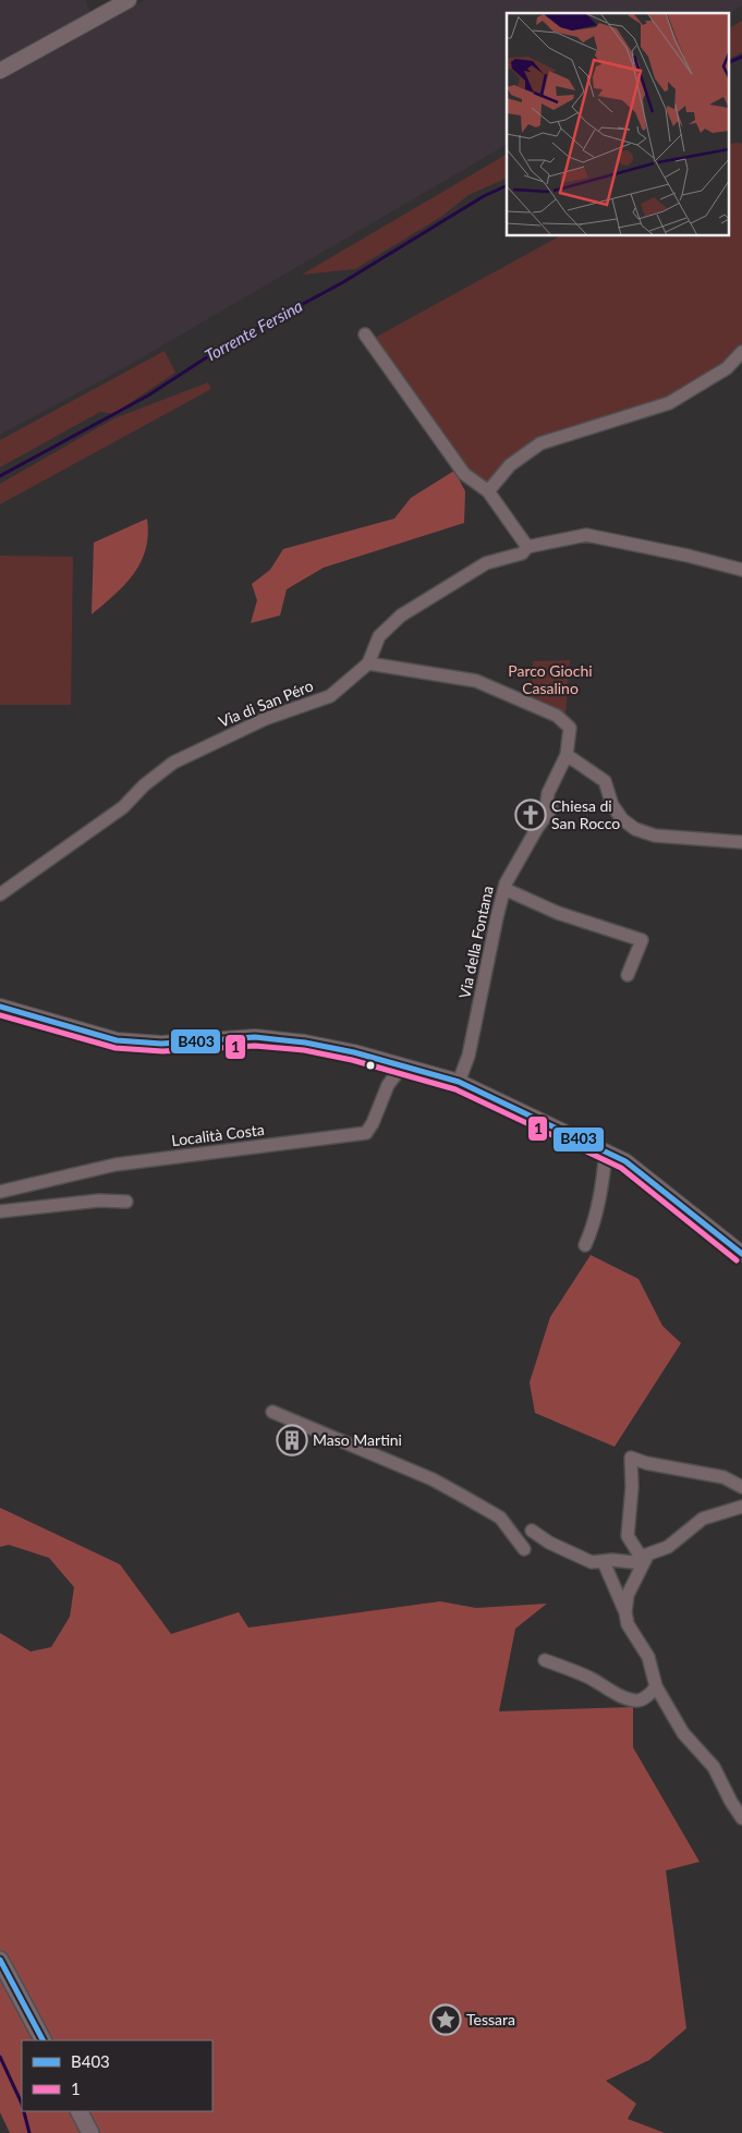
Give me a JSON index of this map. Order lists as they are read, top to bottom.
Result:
{
  "streets": {
    "street": ["Via di San Péro", "Via della Fontana", "Località Costa"]
  },
  "crossings": [
    ["Via di San Péro", "Via della Fontana"]
  ],
  "water": ["Torrente Fersina"],
  "parks": ["Parco Giochi Casalino"],
  "places": {
    "church": ["Chiesa di San Rocco"],
    "building": ["Maso Martini"],
    "place": ["Tessara"]
  },
  "lines": ["transit line B403", "transit line 1"],
  "legend": ["B403", "1"]
}
